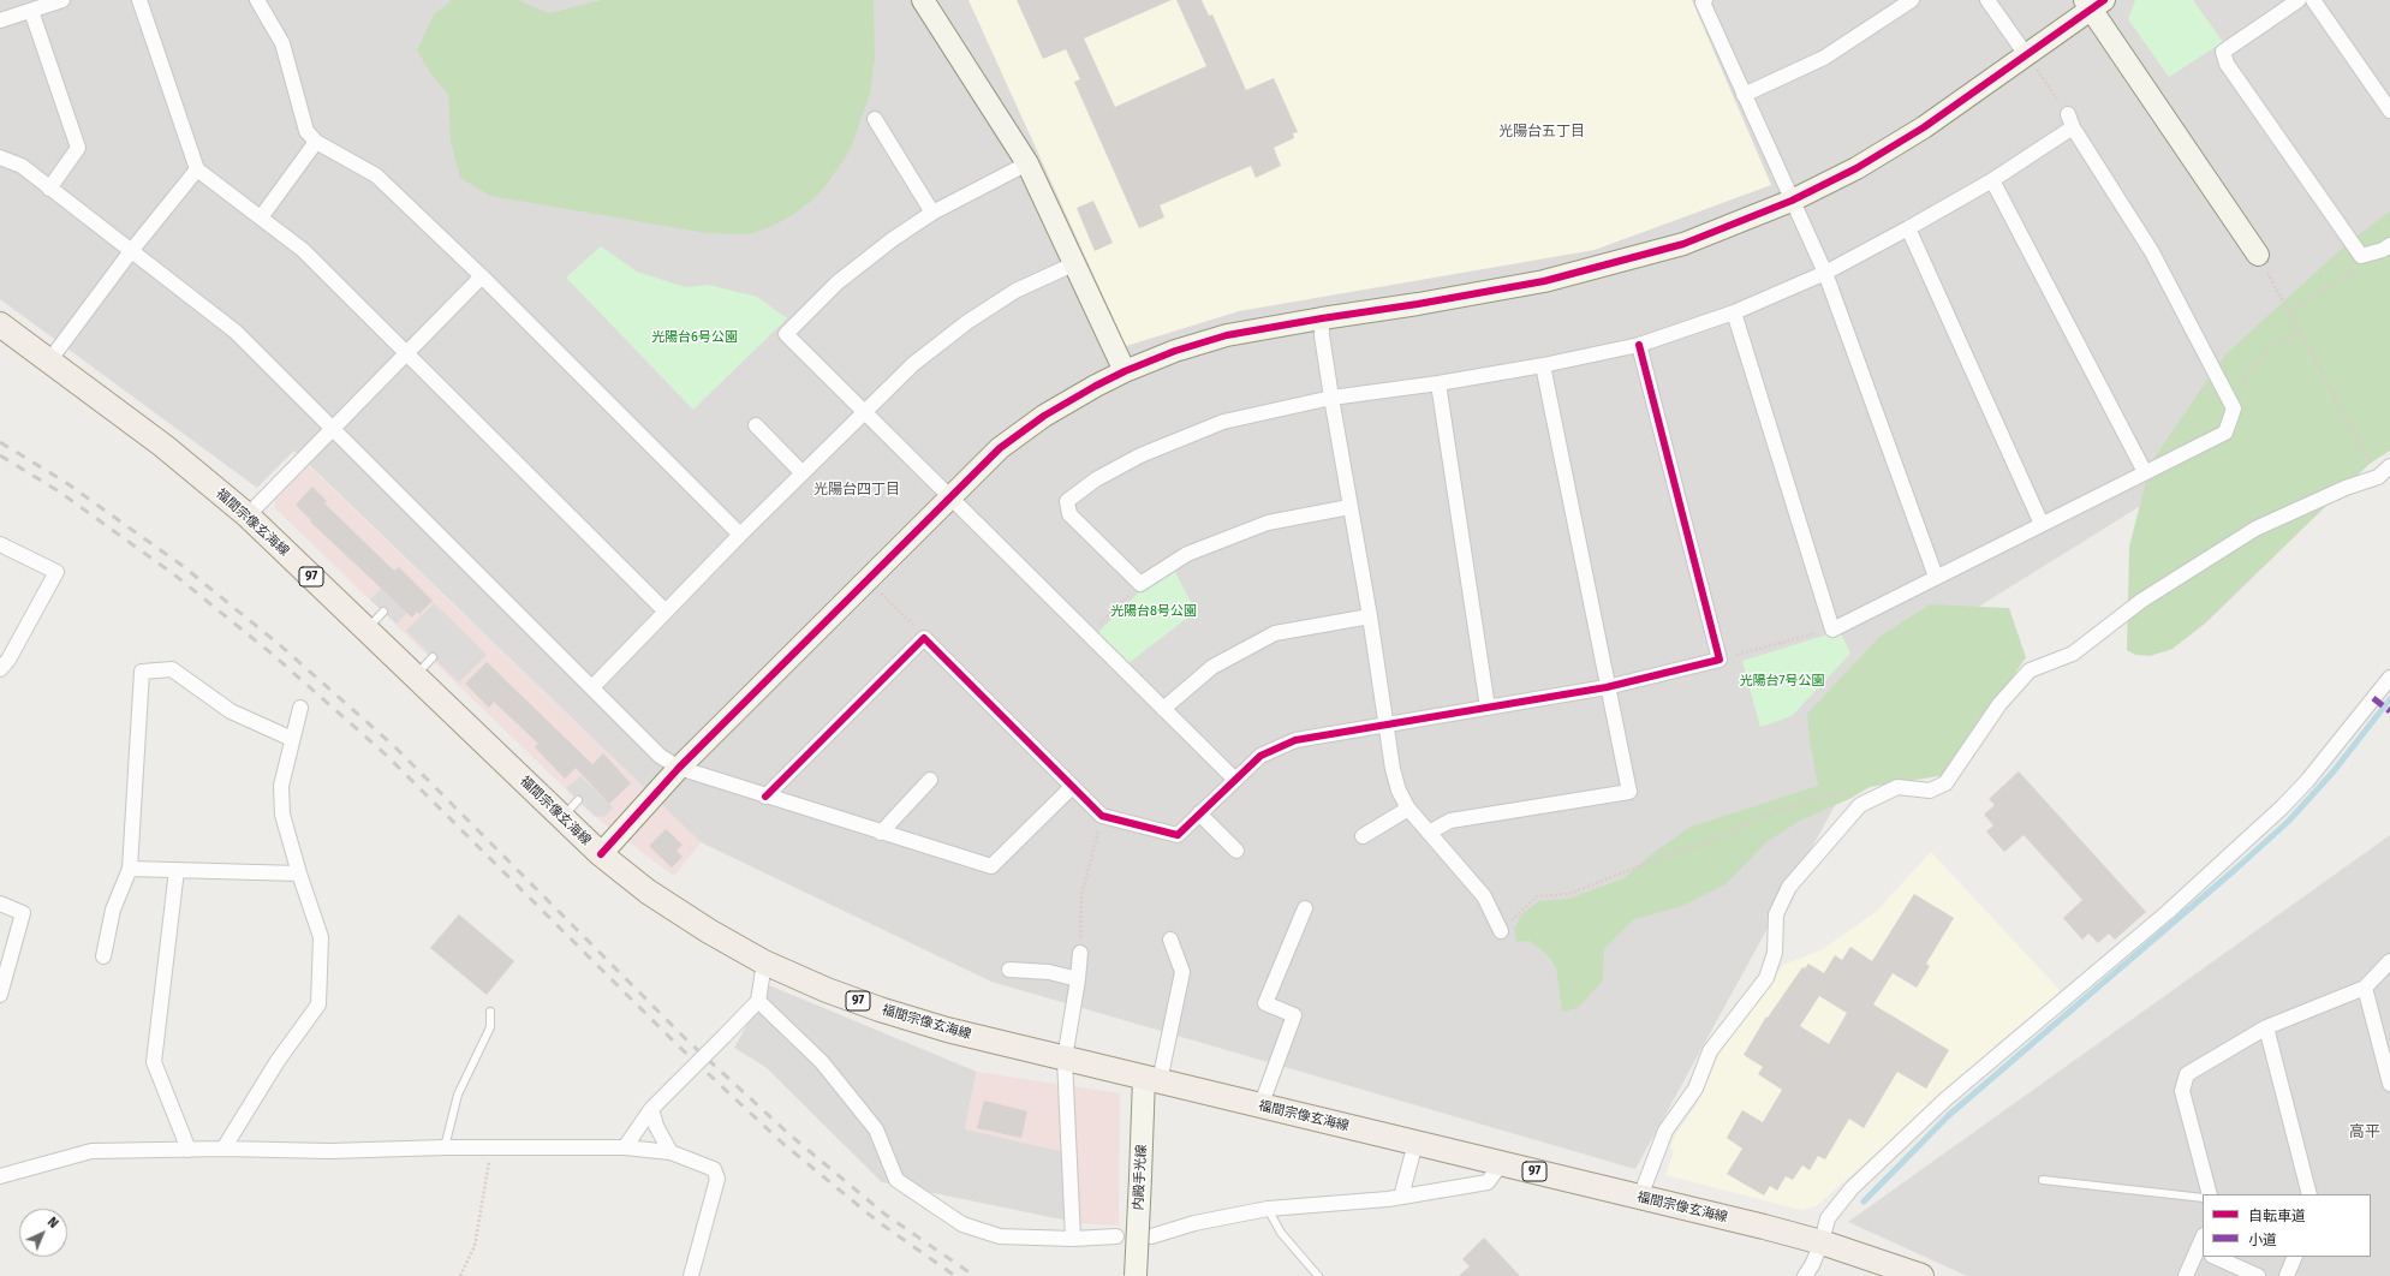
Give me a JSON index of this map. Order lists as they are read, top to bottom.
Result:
{
  "streets": {
    "main road": ["福間宗像玄海線", "97"],
    "street": ["内殿手光線"]
  },
  "crossings": [
    ["福間宗像玄海線", "内殿手光線"]
  ],
  "districts": ["光陽台五丁目", "光陽台四丁目", "高平"],
  "parks": ["光陽台6号公園", "光陽台8号公園", "光陽台7号公園"],
  "legend": ["自転車道", "小道"],
  "north": "top right"
}
